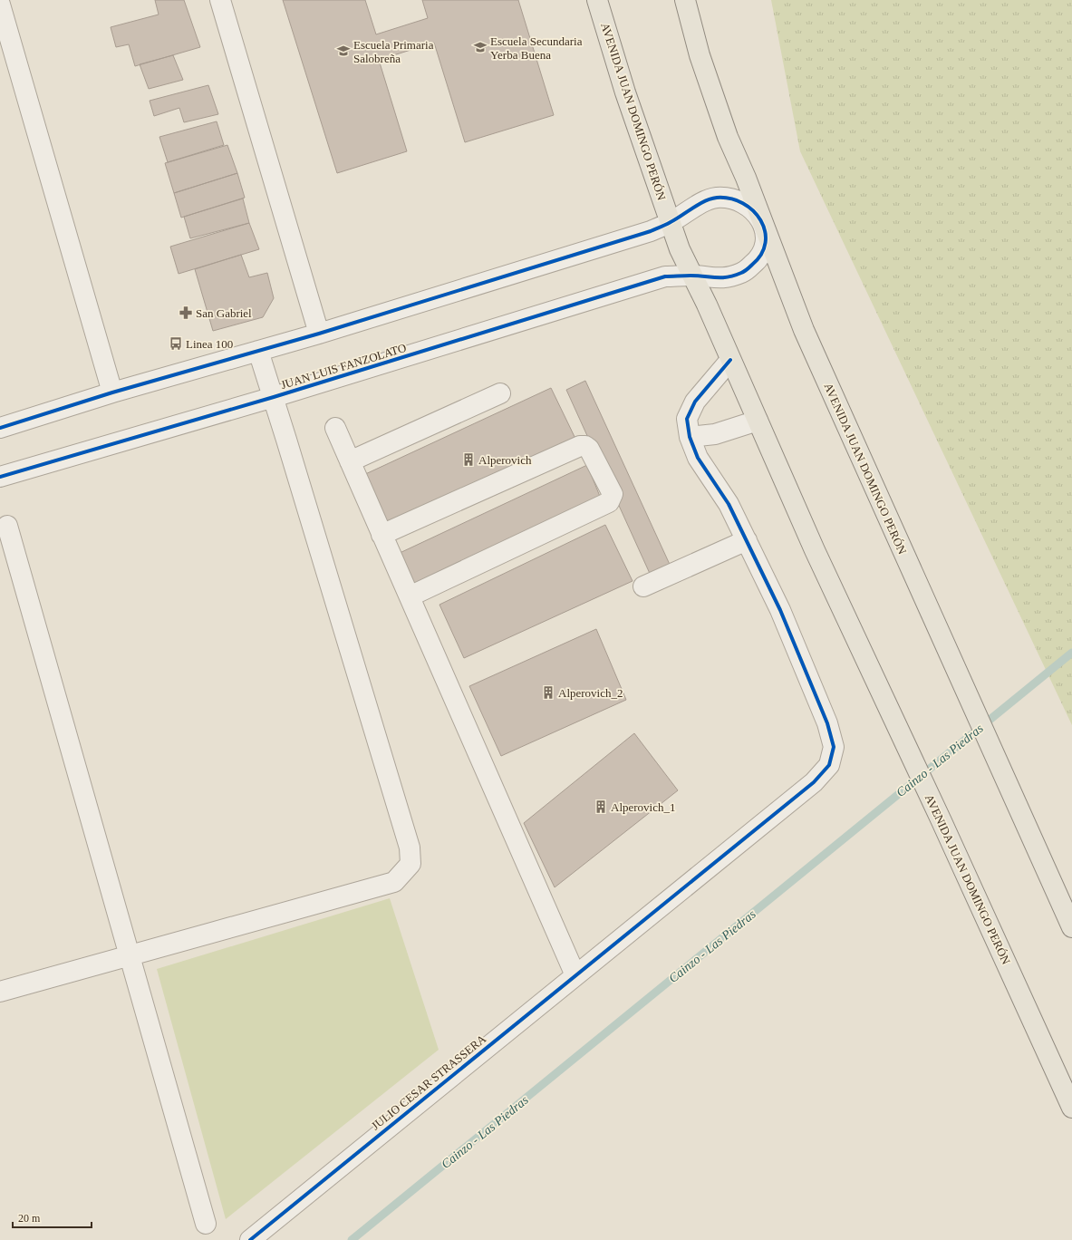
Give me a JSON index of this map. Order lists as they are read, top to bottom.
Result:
{
  "streets": {
    "main road": ["AVENIDA JUAN DOMINGO PERÓN"],
    "street": ["JUAN LUIS FANZOLATO", "JULIO CESAR STRASSERA"]
  },
  "crossings": [
    ["AVENIDA JUAN DOMINGO PERÓN", "JUAN LUIS FANZOLATO"],
    ["AVENIDA JUAN DOMINGO PERÓN", "JULIO CESAR STRASSERA"]
  ],
  "water": ["Cainzo - Las Piedras"],
  "places": {
    "school or university": ["Escuela Secundaria Yerba Buena", "Escuela Primaria Salobreña"],
    "pharmacy": ["San Gabriel"],
    "bus stop": ["Linea 100"],
    "building": ["Alperovich", "Alperovich_2", "Alperovich_1"]
  },
  "scale_bar": "20 m"
}
